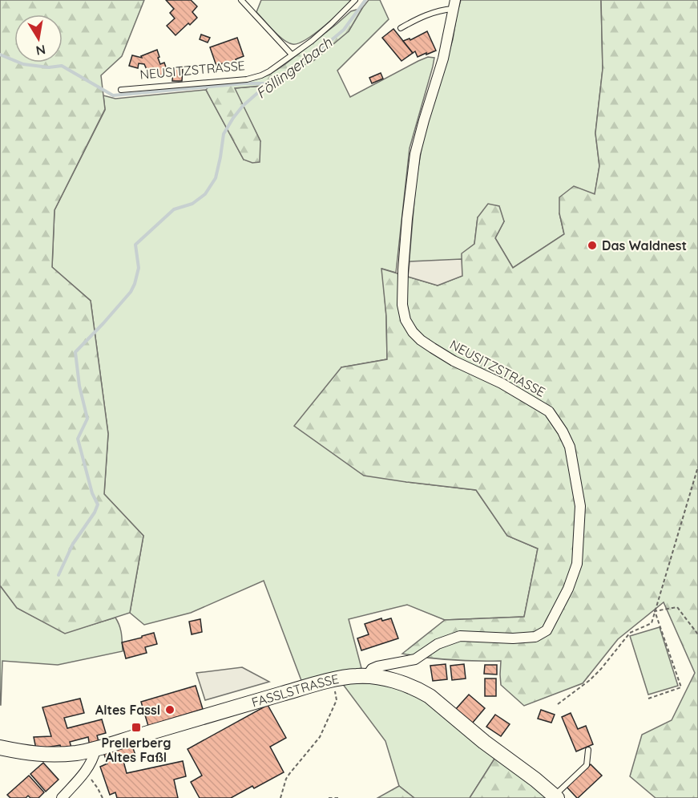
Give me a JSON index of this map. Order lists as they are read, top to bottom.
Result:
{
  "streets": {
    "street": ["NEUSITZSTRASSE", "FASSLSTRASSE"]
  },
  "crossings": [
    ["NEUSITZSTRASSE", "FASSLSTRASSE"]
  ],
  "water": ["Föllingerbach"],
  "places": {
    "other": ["Das Waldnest", "Altes Fassl"],
    "transit": ["Prellerberg Altes Faßl"]
  },
  "north": "bottom"
}
